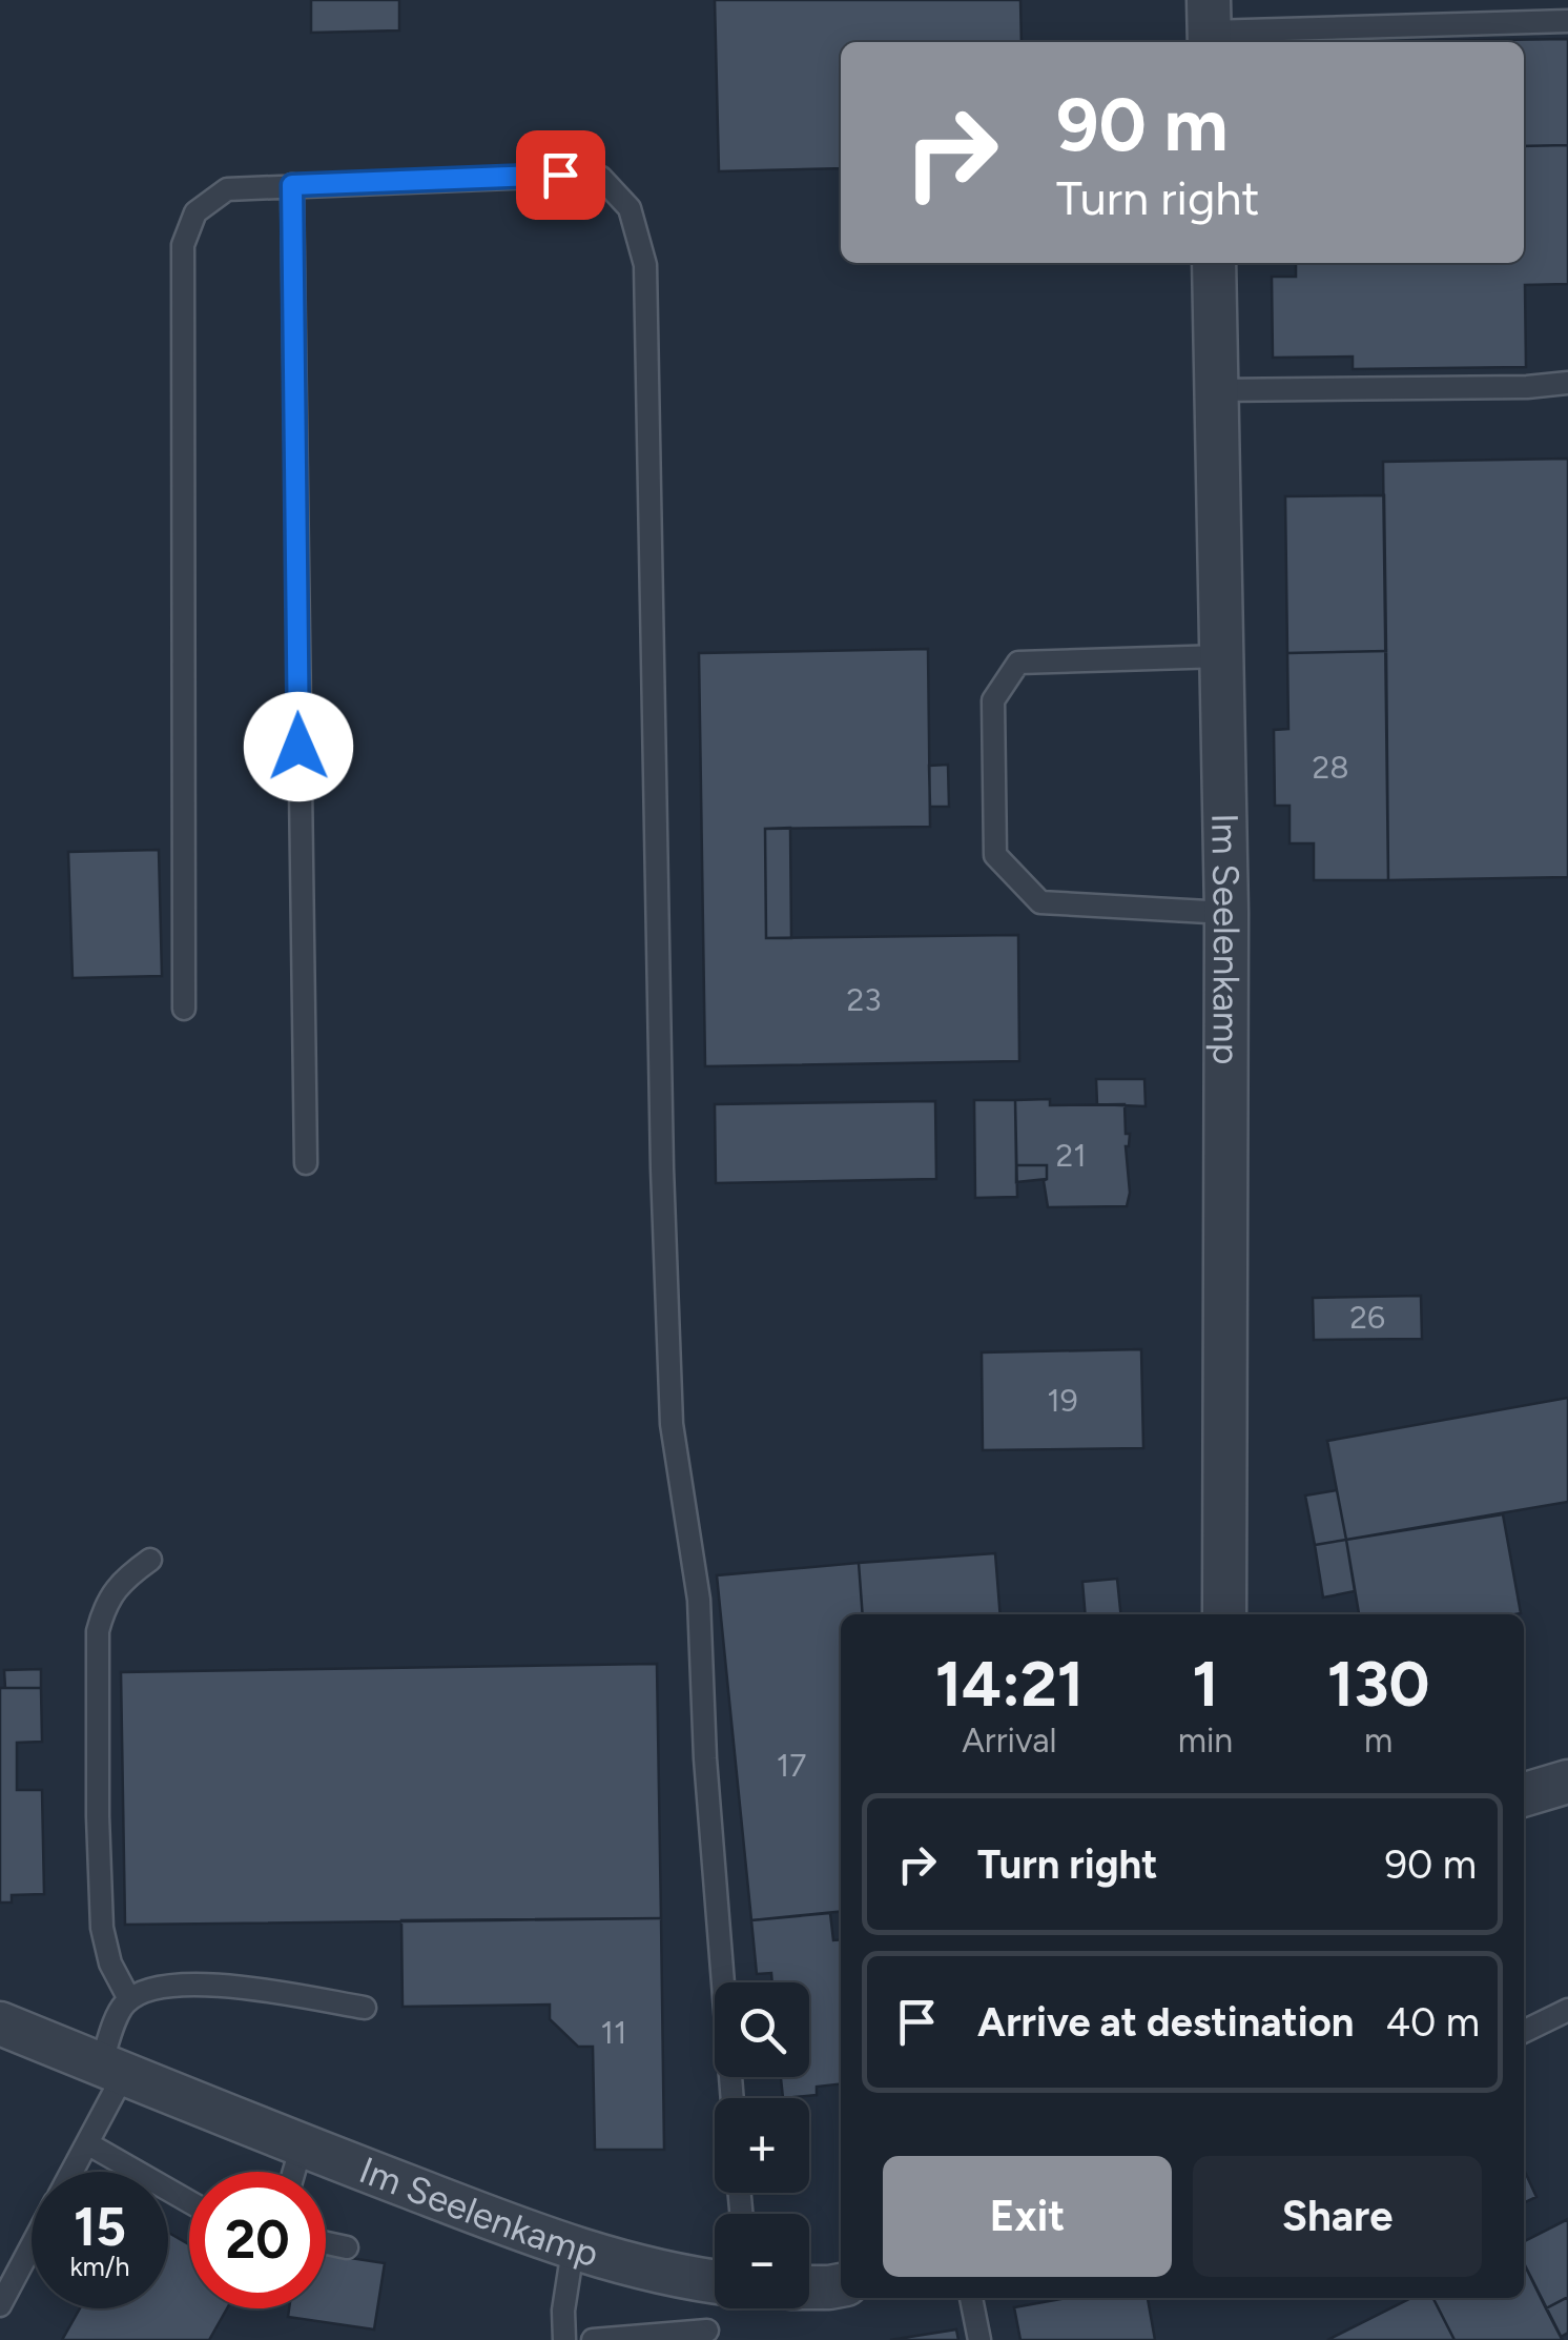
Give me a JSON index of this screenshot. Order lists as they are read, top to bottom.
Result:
{
  "streets": {
    "street": ["Im Seelenkamp"]
  },
  "house_numbers": [
    "28",
    "23",
    "21",
    "26",
    "19",
    "17",
    "11"
  ],
  "page": {
    "turn": ["90 m", "Turn right"],
    "eta": [
      "14:21",
      "Arrival",
      "1",
      "min",
      "130",
      "m"
    ],
    "list": [
      {
        "name": "Turn right",
        "value": "90 m"
      },
      {
        "name": "Arrive at destination",
        "value": "40 m"
      }
    ],
    "map_buttons": ["+", "−"],
    "buttons": ["Exit", "Share"],
    "speed": "15 km/h",
    "limit": "20"
  }
}
